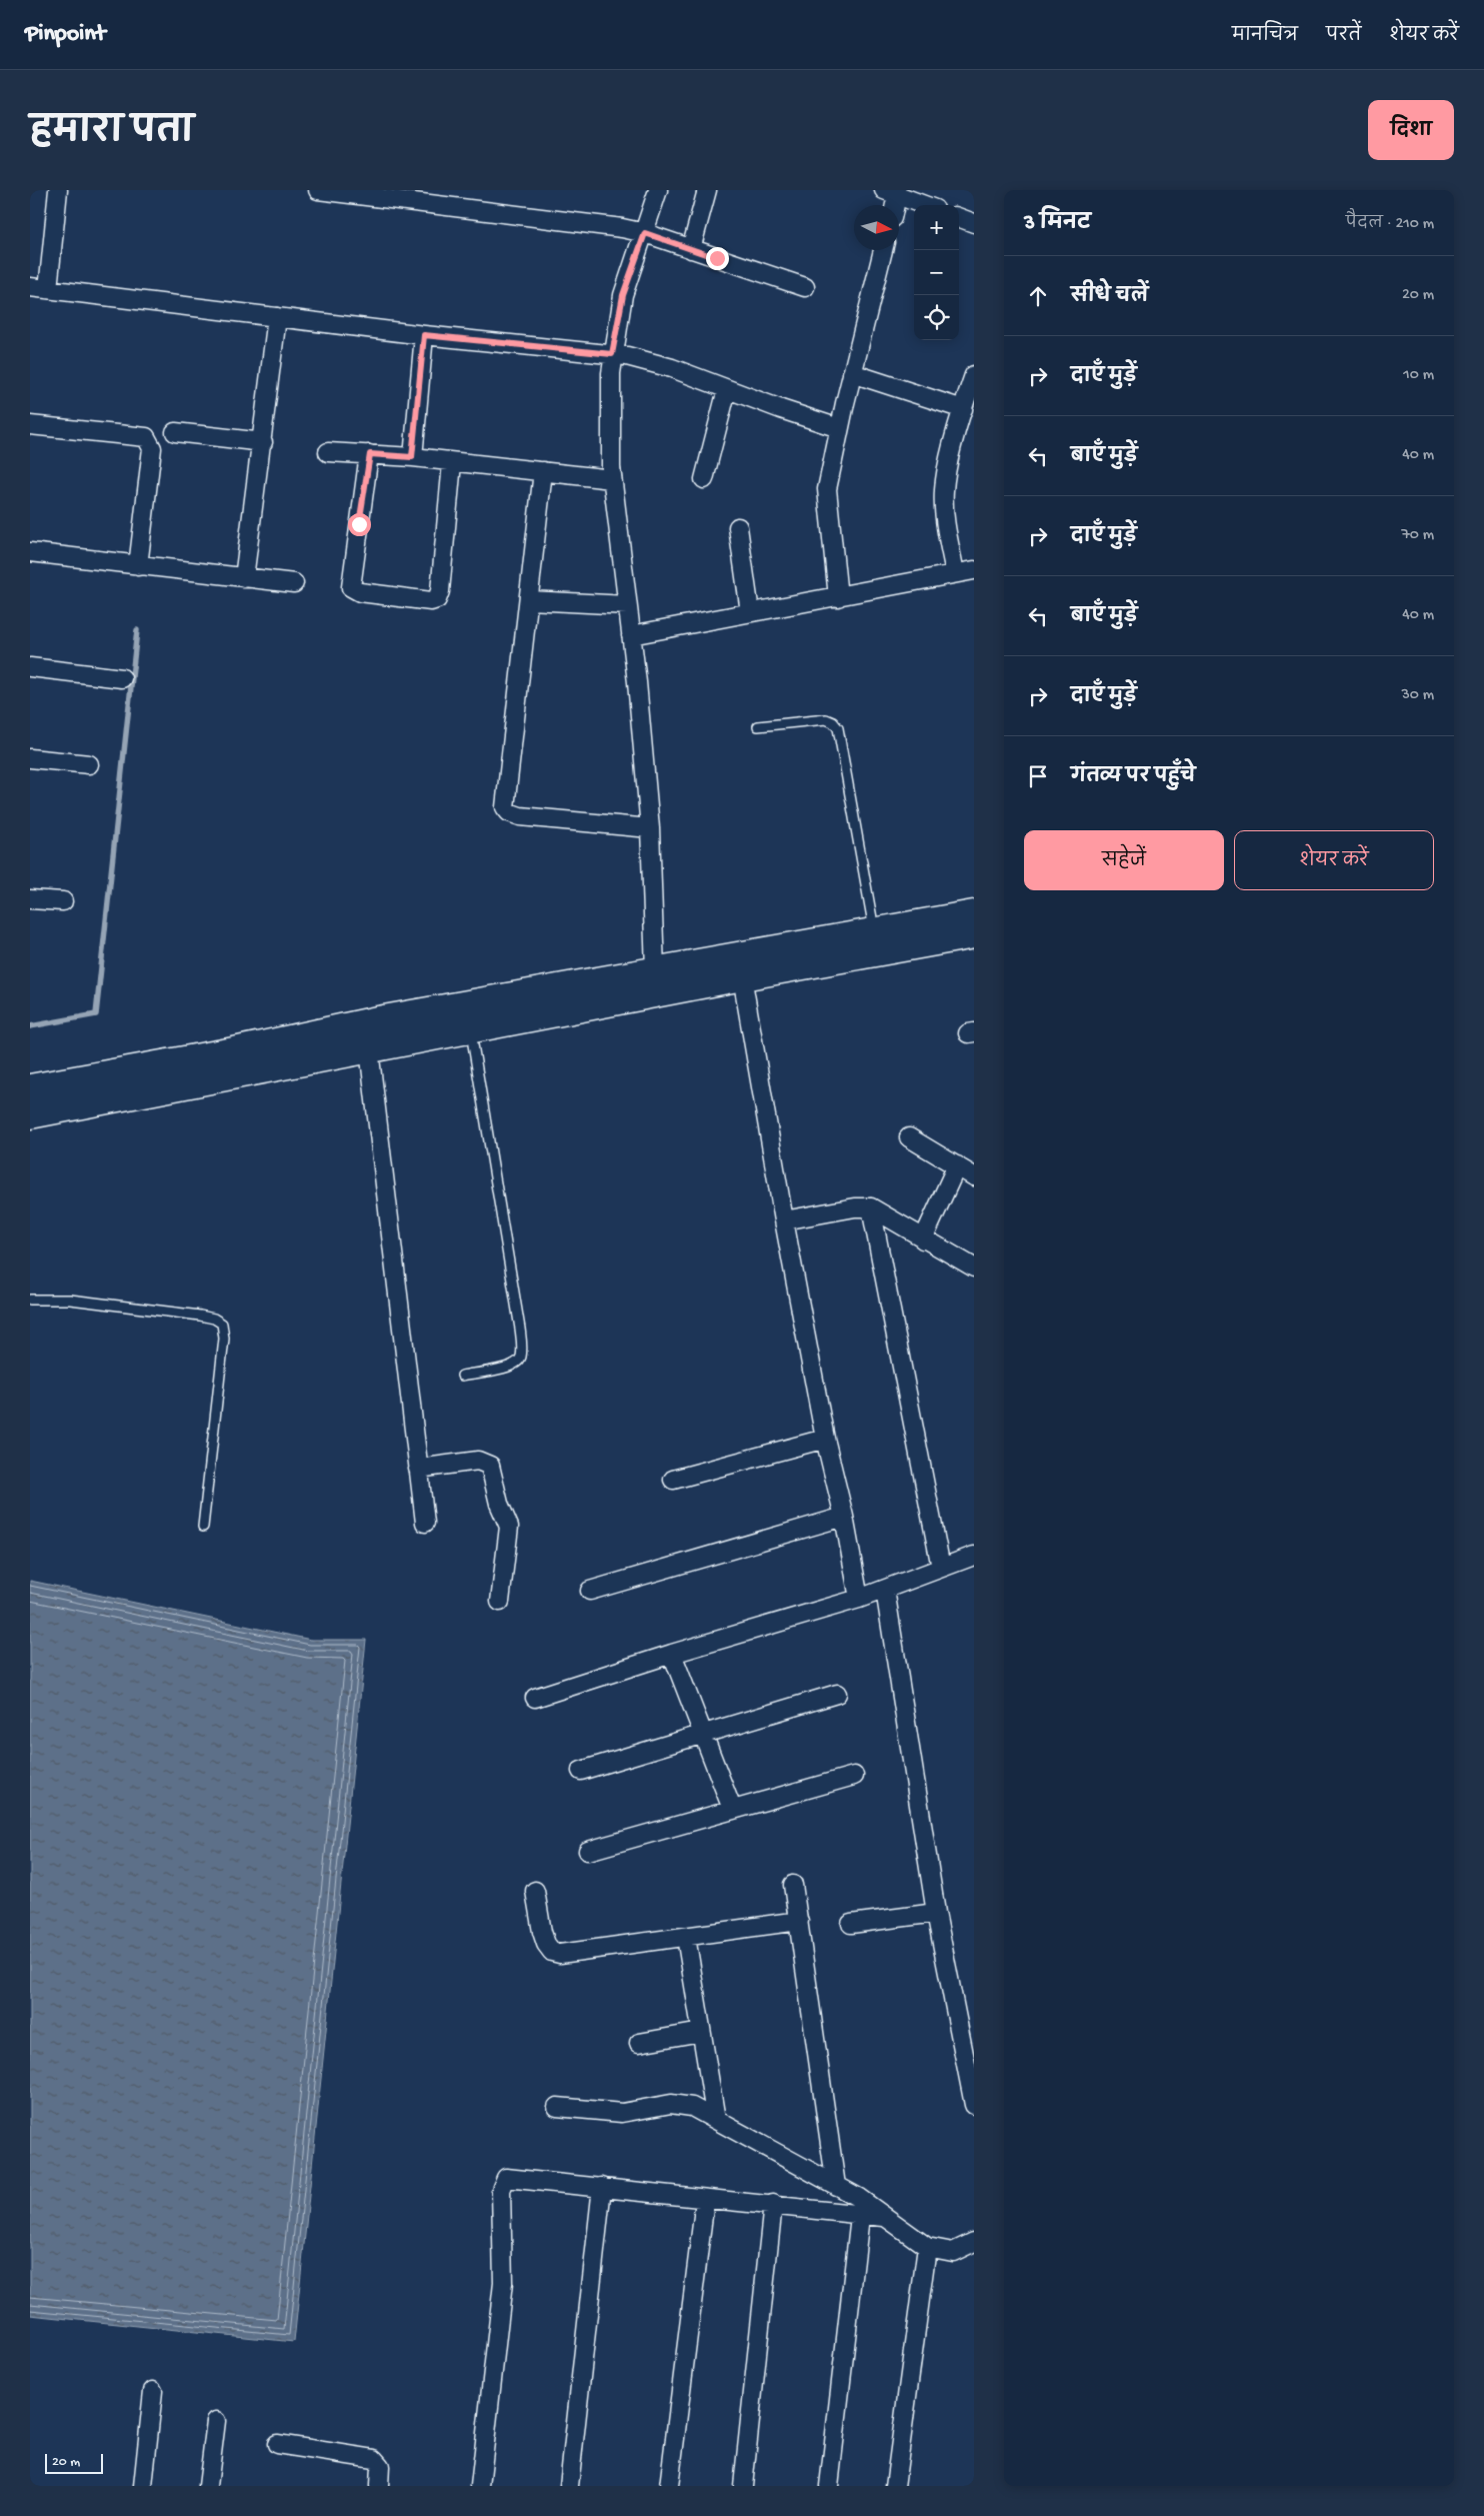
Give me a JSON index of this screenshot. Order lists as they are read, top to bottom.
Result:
{
  "scale_bar": "20 m",
  "north": "right",
  "page": {
    "header": "Pinpoint",
    "nav": ["मानचित्र", "परतें", "शेयर करें"],
    "title": "हमारा पता",
    "buttons": [
      "दिशा",
      ["सहेजें", "शेयर करें"]
    ],
    "heading": ["3 मिनट", "पैदल · 210 m"],
    "map_buttons": ["+", "−"],
    "list": [
      ["सीधे चलें", "20 m"],
      ["दाएँ मुड़ें", "10 m"],
      ["बाएँ मुड़ें", "40 m"],
      ["दाएँ मुड़ें", "70 m"],
      ["बाएँ मुड़ें", "40 m"],
      ["दाएँ मुड़ें", "30 m"],
      "गंतव्य पर पहुँचे"
    ],
    "scale": "20 m"
  }
}
